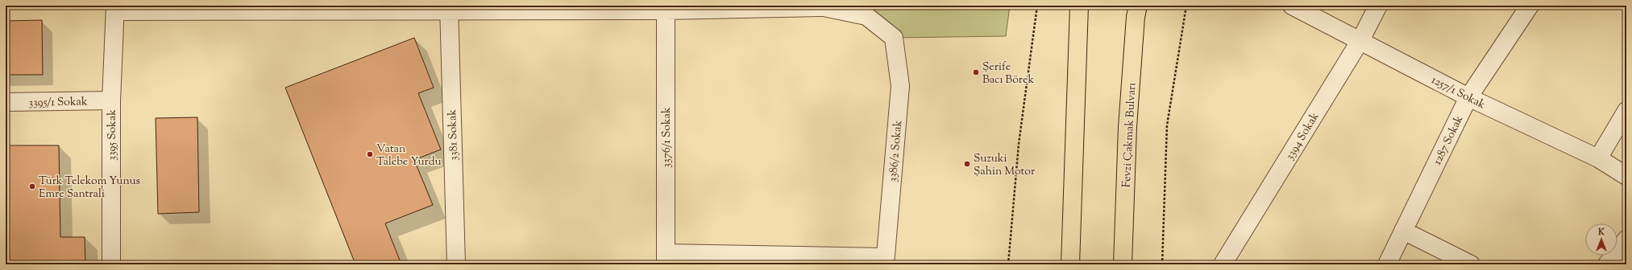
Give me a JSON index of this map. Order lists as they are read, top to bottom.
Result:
{
  "streets": {
    "main road": ["Fevzi Çakmak Bulvarı"],
    "street": [
      "1257/1 Sokak",
      "3395/1 Sokak",
      "3395 Sokak",
      "3381 Sokak",
      "3394 Sokak",
      "3376/1 Sokak",
      "1287 Sokak",
      "3386/2 Sokak"
    ]
  },
  "crossings": [
    ["1257/1 Sokak", "3394 Sokak"],
    ["1257/1 Sokak", "1287 Sokak"],
    ["3395/1 Sokak", "3395 Sokak"],
    ["3376/1 Sokak", "3386/2 Sokak"]
  ],
  "places": [
    "Şerife Bacı Börek",
    "Vatan Talebe Yurdu",
    "Suzuki Şahin Motor",
    "Türk Telekom Yunus Emre Santrali"
  ],
  "north": "top"
}
